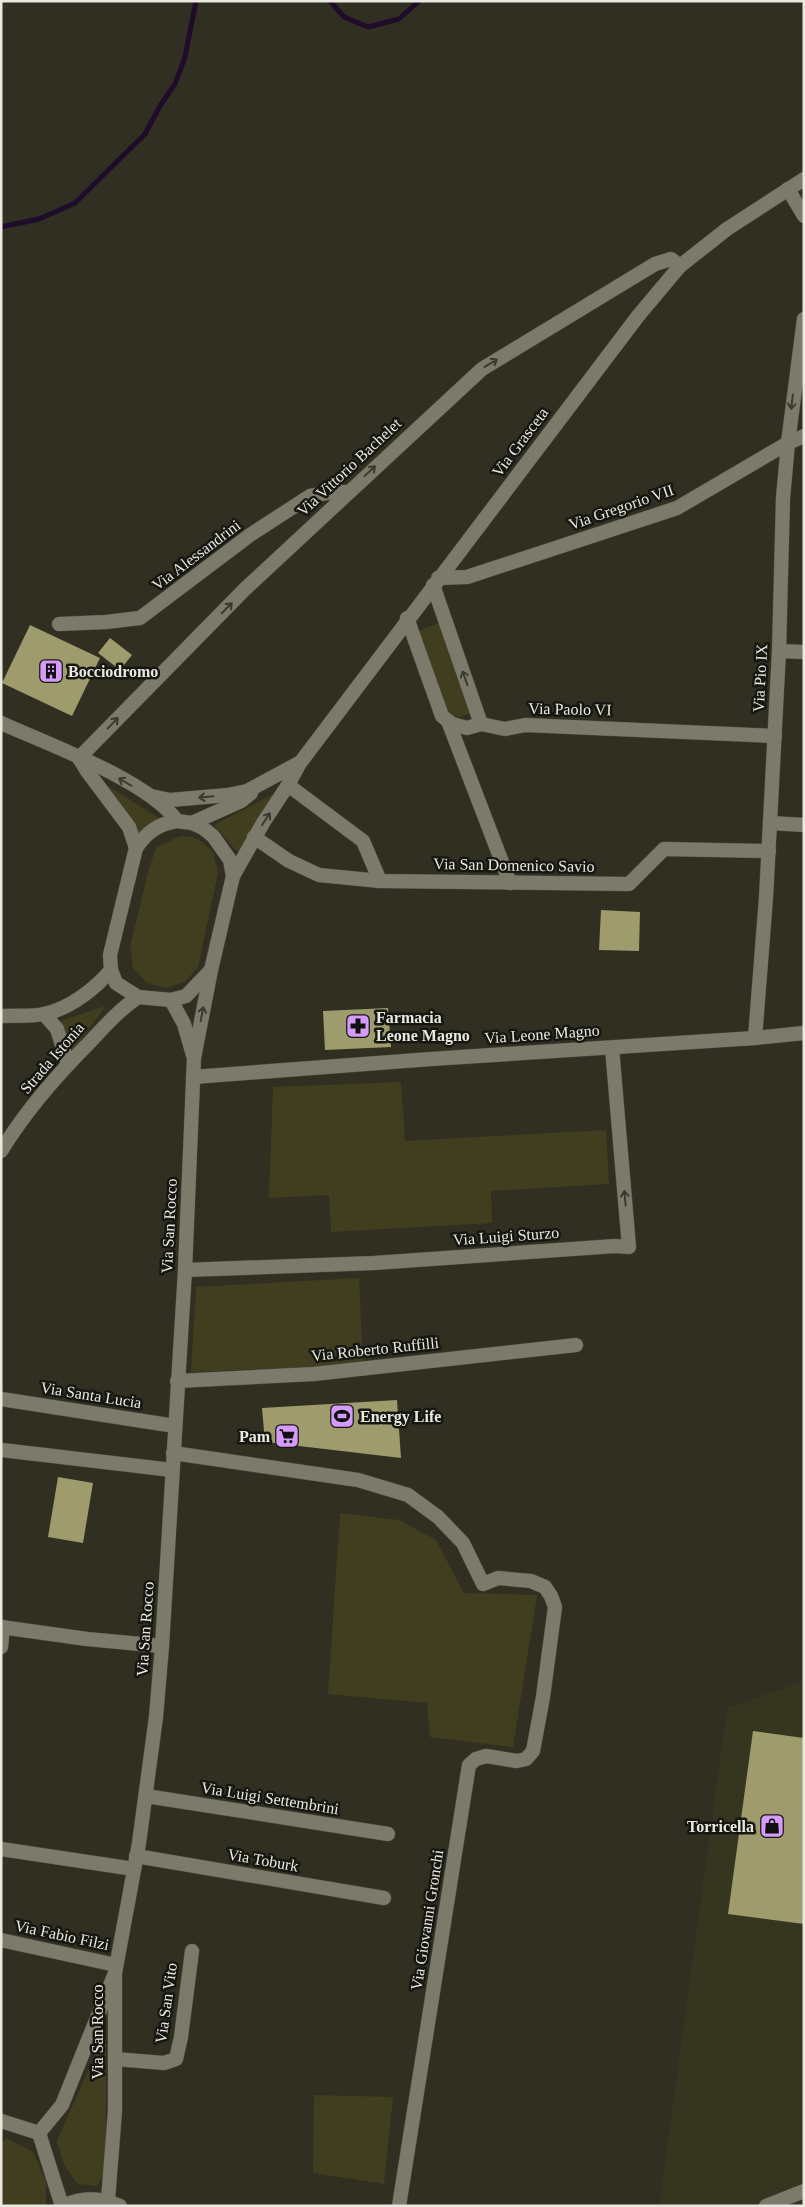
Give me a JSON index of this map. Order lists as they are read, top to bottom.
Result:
{
  "streets": {
    "street": [
      "Via Grasceta",
      "Via Vittorio Bachelet",
      "Via Gregorio VII",
      "Via Alessandrini",
      "Via Pio IX",
      "Via Paolo VI",
      "Via San Domenico Savio",
      "Via Leone Magno",
      "Strada Istonia",
      "Via San Rocco",
      "Via Luigi Sturzo",
      "Via Roberto Ruffilli",
      "Via Santa Lucia",
      "Via Luigi Settembrini",
      "Via Toburk",
      "Via Giovanni Gronchi",
      "Via Fabio Filzi",
      "Via San Vito"
    ]
  },
  "crossings": [
    ["Via Grasceta", "Via Vittorio Bachelet"],
    ["Via Grasceta", "Via Gregorio VII"],
    ["Via Grasceta", "Via San Domenico Savio"],
    ["Via Grasceta", "Strada Istonia"],
    ["Via Vittorio Bachelet", "Via Alessandrini"],
    ["Via Gregorio VII", "Via Pio IX"],
    ["Via Pio IX", "Via Paolo VI"],
    ["Via Pio IX", "Via San Domenico Savio"],
    ["Via Pio IX", "Via Leone Magno"],
    ["Via Leone Magno", "Via San Rocco"],
    ["Via Leone Magno", "Via Luigi Sturzo"],
    ["Via San Rocco", "Via Luigi Sturzo"],
    ["Via San Rocco", "Via Roberto Ruffilli"],
    ["Via San Rocco", "Via Santa Lucia"],
    ["Via San Rocco", "Via Luigi Settembrini"],
    ["Via San Rocco", "Via Toburk"],
    ["Via San Rocco", "Via Giovanni Gronchi"],
    ["Via San Rocco", "Via Fabio Filzi"],
    ["Via San Rocco", "Via San Vito"]
  ],
  "one_way": ["Via Vittorio Bachelet"],
  "places": {
    "building": ["Bocciodromo"],
    "pharmacy": ["Farmacia Leone Magno"],
    "sports": ["Energy Life"],
    "supermarket": ["Pam"],
    "shop": ["Torricella"]
  }
}
